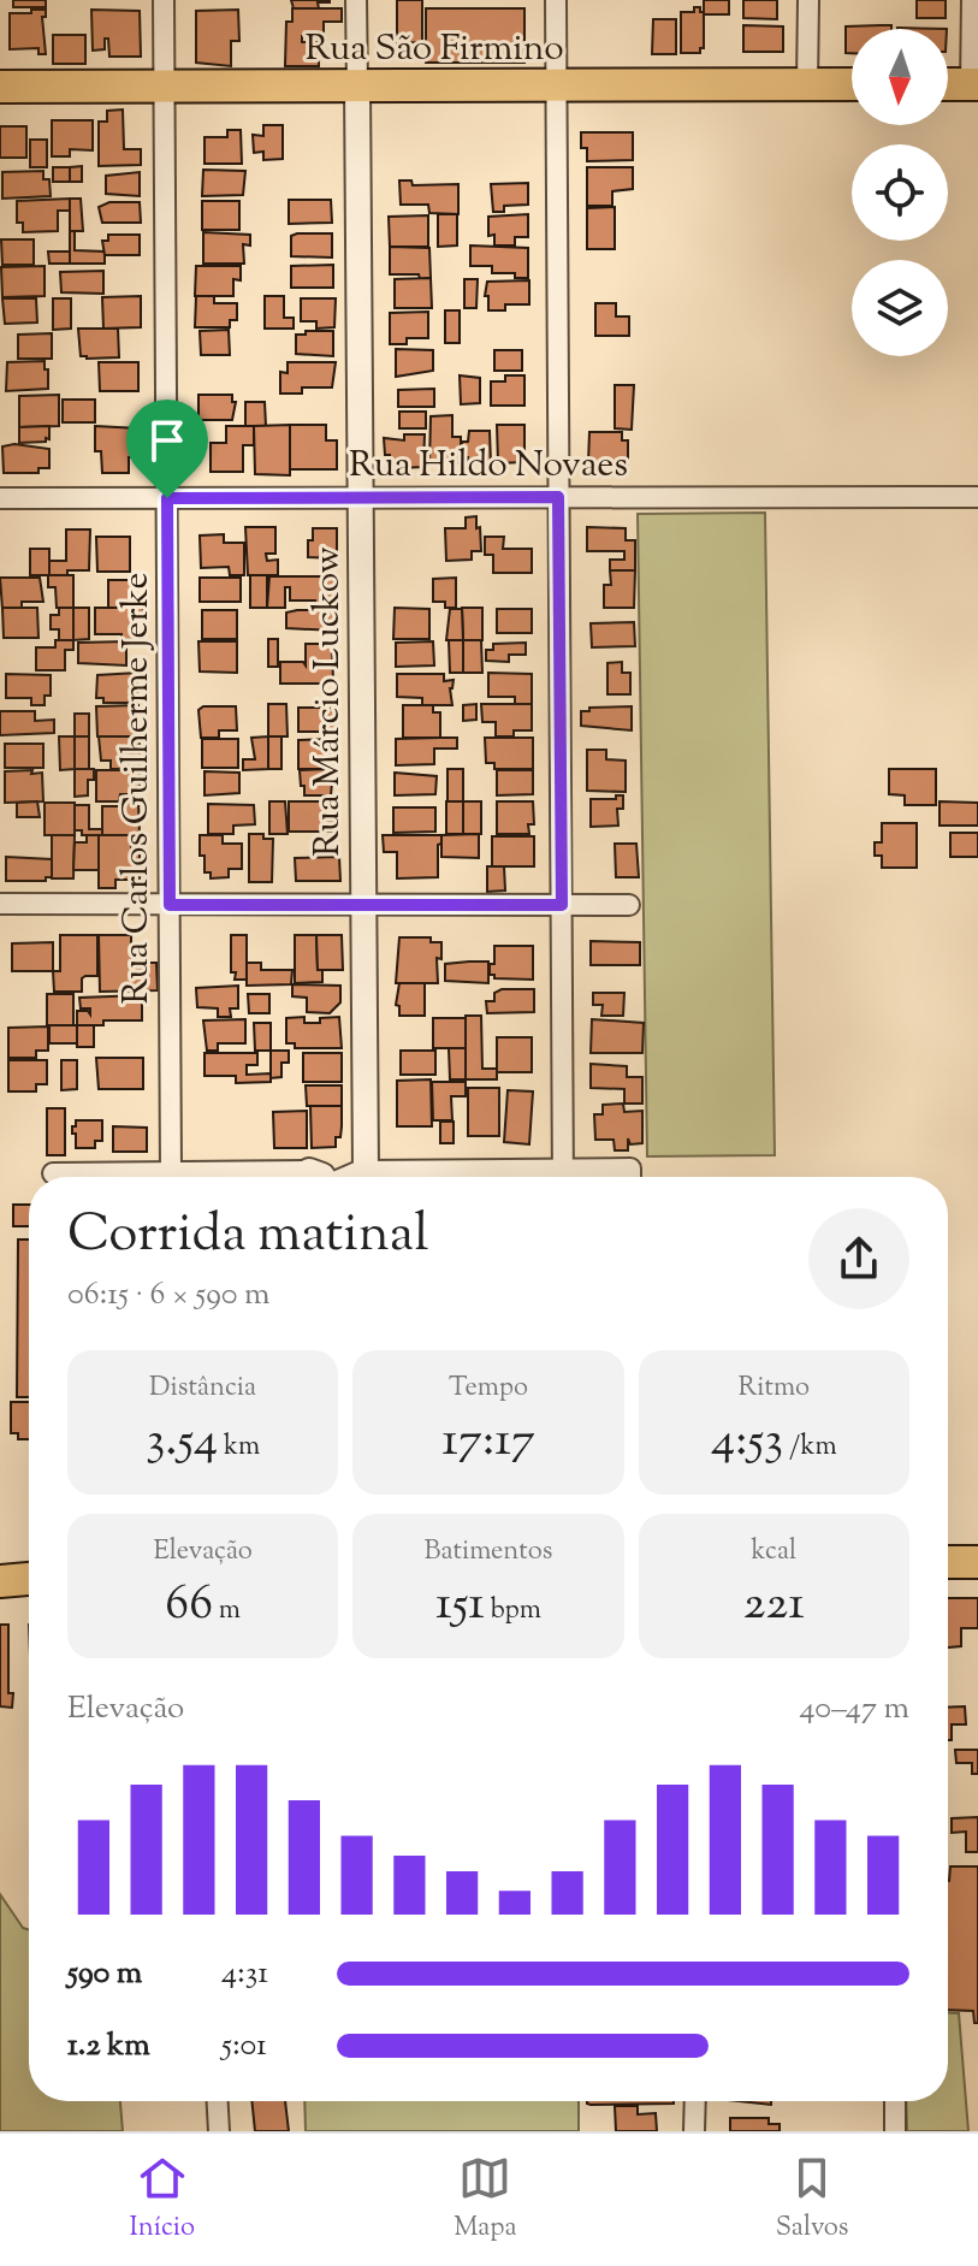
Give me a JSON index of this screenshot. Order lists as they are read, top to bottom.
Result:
{
  "streets": {
    "main road": ["Rua São Firmino"],
    "street": ["Rua Hildo Novaes", "Rua Márcio Luckow", "Rua Carlos Guilherme Jerke"]
  },
  "crossings": [
    ["Rua São Firmino", "Rua Márcio Luckow"],
    ["Rua São Firmino", "Rua Carlos Guilherme Jerke"],
    ["Rua Hildo Novaes", "Rua Márcio Luckow"],
    ["Rua Hildo Novaes", "Rua Carlos Guilherme Jerke"]
  ],
  "north": "bottom",
  "page": {
    "heading": ["Corrida matinal", "06:15 · 6 × 590 m"],
    "stats": [
      ["Distância", "3.54 km"],
      ["Tempo", "17:17"],
      ["Ritmo", "4:53 /km"],
      ["Elevação", "66 m"],
      ["Batimentos", "151 bpm"],
      ["kcal", "221"]
    ],
    "chart": ["Elevação", "40–47 m"],
    "list": [
      {
        "name": "590 m",
        "note": "4:31"
      },
      {
        "name": "1.2 km",
        "note": "5:01"
      }
    ],
    "tabs": ["Início", "Mapa", "Salvos"]
  }
}
